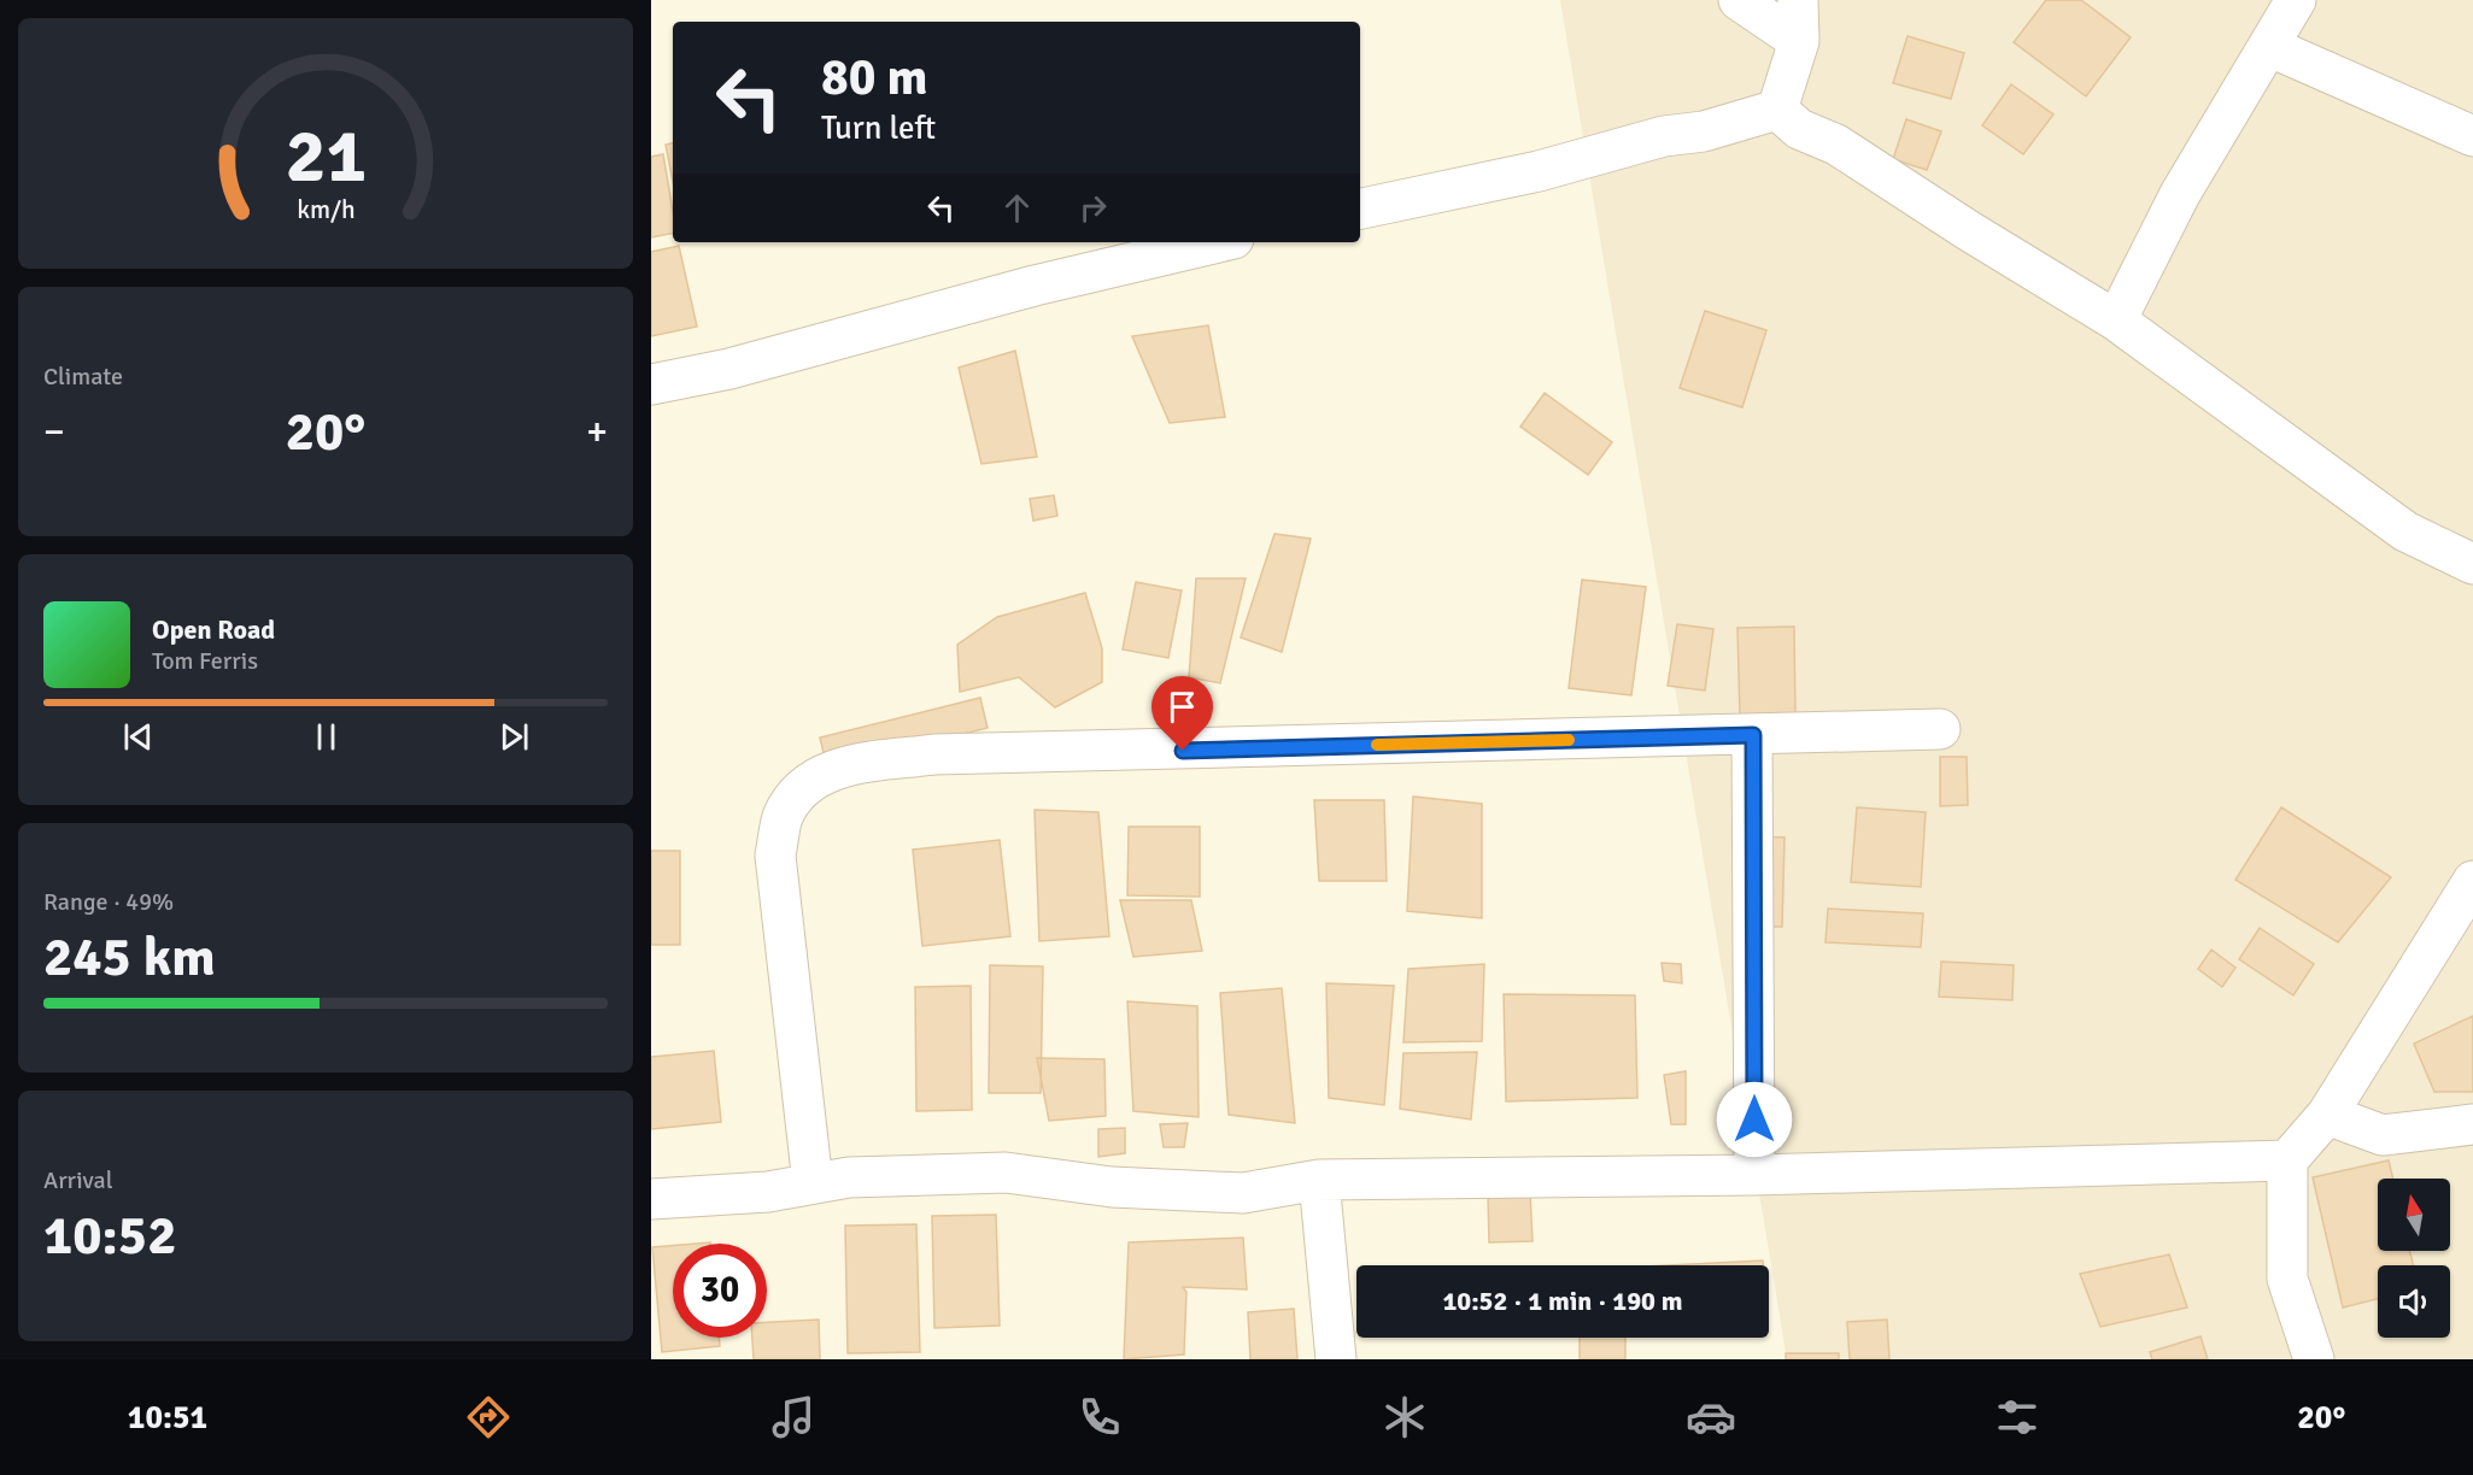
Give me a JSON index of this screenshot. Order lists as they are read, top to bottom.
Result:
{
  "north": "top",
  "page": {
    "turn": ["80 m", "Turn left"],
    "tile": [
      "Climate",
      ["Range · 49%", "245 km"],
      ["Arrival", "10:52"]
    ],
    "heat": ["−", "20°", "+"],
    "song": ["Open Road", "Tom Ferris"],
    "limit": "30",
    "trip": "10:52 · 1 min · 190 m",
    "tabs": ["10:51", "20°"],
    "gauge": ["21", "km/h"]
  }
}
